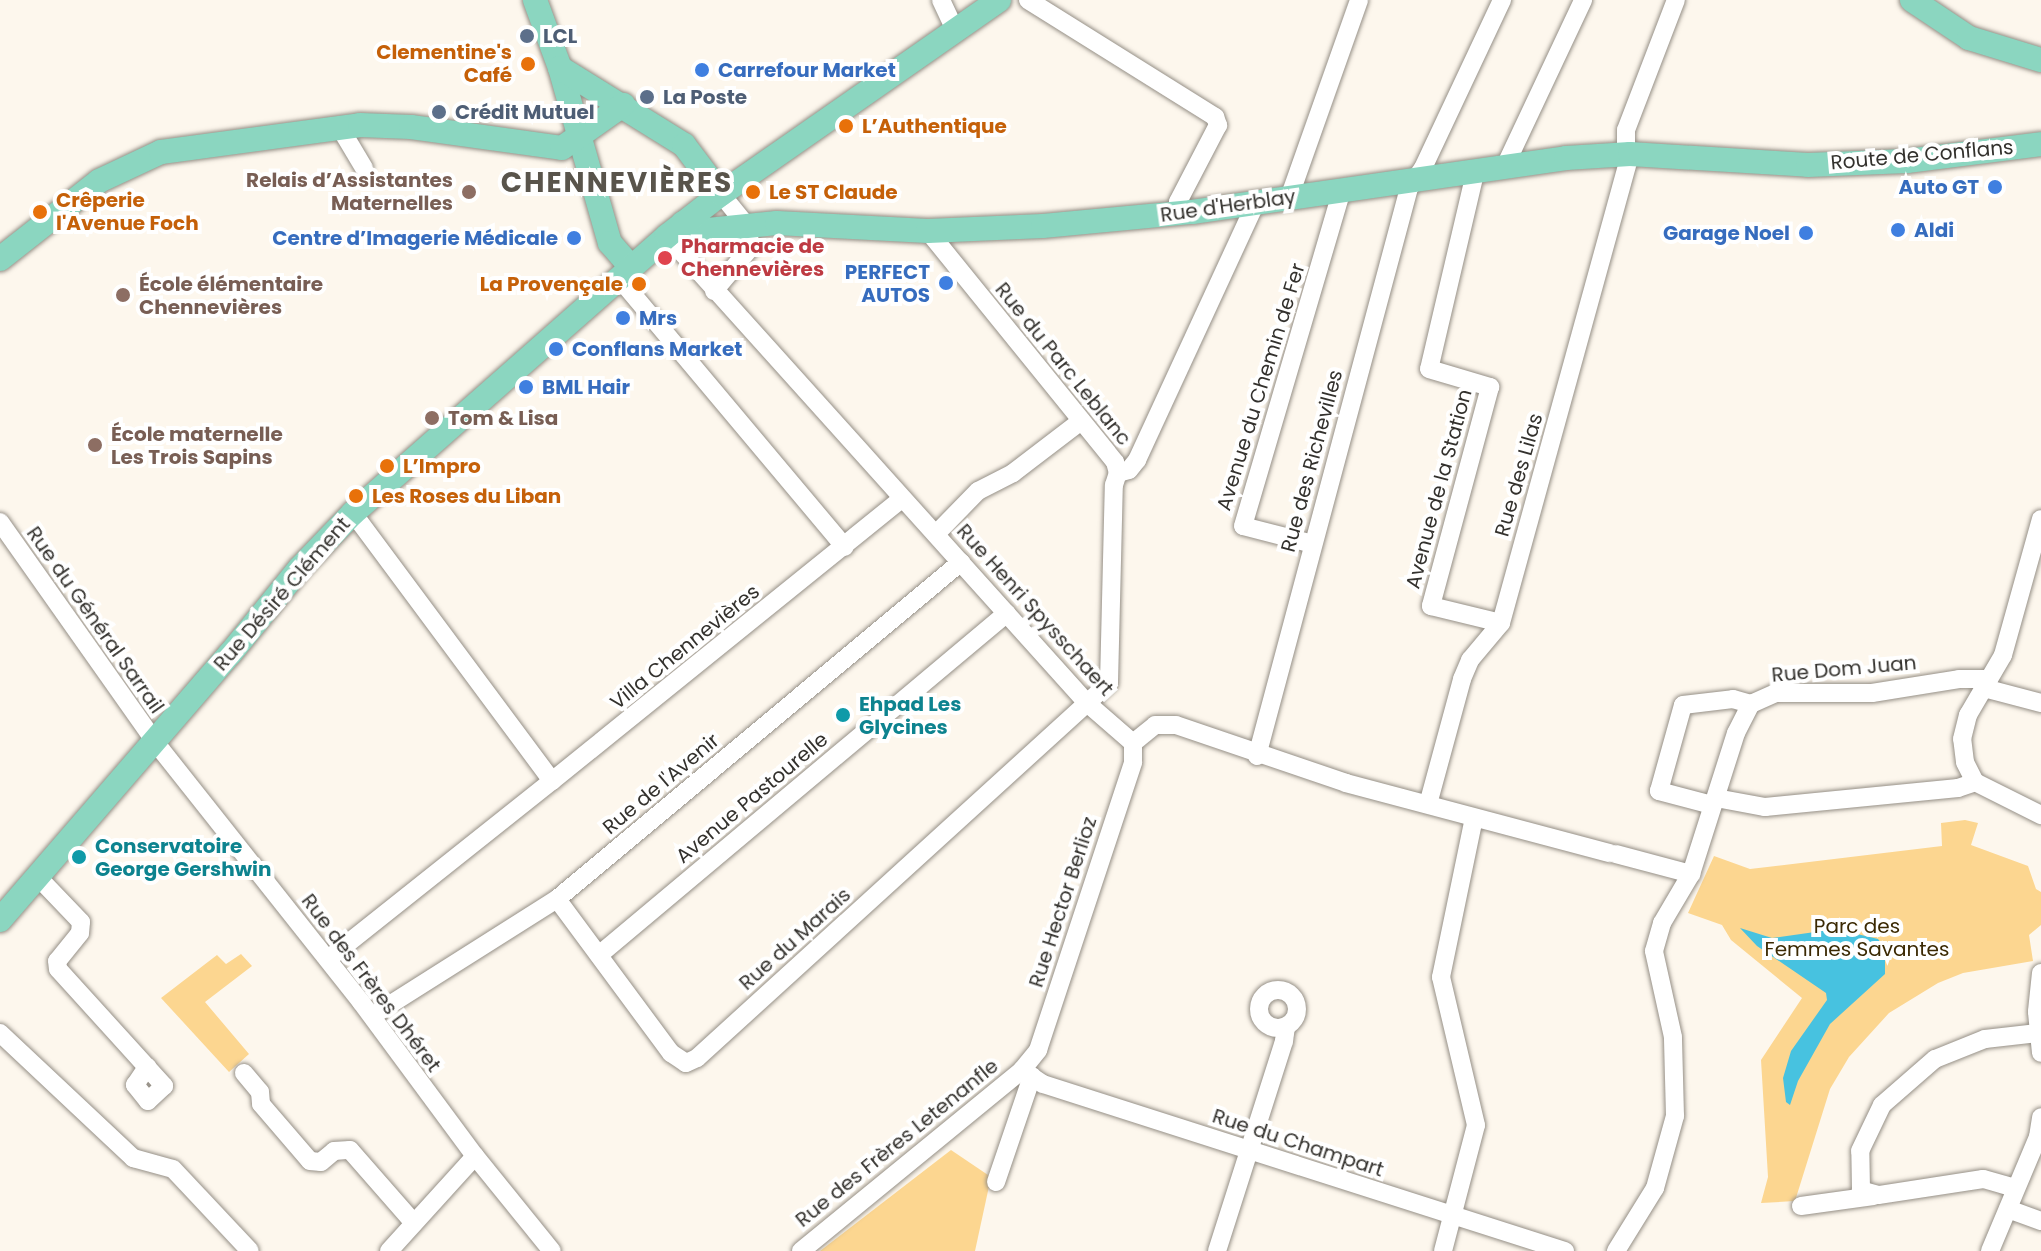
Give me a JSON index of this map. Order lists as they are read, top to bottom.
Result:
{
  "streets": {
    "main road": ["Route de Conflans", "Rue d'Herblay", "Rue Désiré Clément"],
    "street": [
      "Rue du Parc Leblanc",
      "Avenue du Chemin de Fer",
      "Rue des Richevilles",
      "Rue des Lilas",
      "Avenue de la Station",
      "Rue Henri Spysschaert",
      "Rue du Général Sarrail",
      "Villa Chennevières",
      "Rue Dom Juan",
      "Rue de l'Avenir",
      "Avenue Pastourelle",
      "Rue Hector Berlioz",
      "Rue du Marais",
      "Rue des Frères Dhéret",
      "Rue des Frères Letenanfle",
      "Rue du Champart"
    ]
  },
  "crossings": [
    ["Route de Conflans", "Rue d'Herblay"],
    ["Rue d'Herblay", "Rue du Parc Leblanc"],
    ["Rue d'Herblay", "Avenue du Chemin de Fer"],
    ["Rue d'Herblay", "Rue des Richevilles"],
    ["Rue d'Herblay", "Rue des Lilas"],
    ["Rue d'Herblay", "Avenue de la Station"],
    ["Rue d'Herblay", "Rue Désiré Clément"],
    ["Rue d'Herblay", "Rue Henri Spysschaert"],
    ["Avenue du Chemin de Fer", "Rue des Richevilles"],
    ["Rue des Lilas", "Avenue de la Station"],
    ["Rue Désiré Clément", "Rue Henri Spysschaert"],
    ["Rue Désiré Clément", "Rue du Général Sarrail"],
    ["Rue Désiré Clément", "Rue des Frères Dhéret"],
    ["Rue Henri Spysschaert", "Villa Chennevières"],
    ["Rue Henri Spysschaert", "Rue de l'Avenir"],
    ["Rue Henri Spysschaert", "Avenue Pastourelle"],
    ["Rue Henri Spysschaert", "Rue Hector Berlioz"],
    ["Rue Henri Spysschaert", "Rue du Marais"],
    ["Rue du Général Sarrail", "Rue des Frères Dhéret"],
    ["Villa Chennevières", "Rue des Frères Dhéret"],
    ["Rue de l'Avenir", "Rue du Marais"],
    ["Rue de l'Avenir", "Rue des Frères Dhéret"],
    ["Avenue Pastourelle", "Rue du Marais"],
    ["Rue Hector Berlioz", "Rue des Frères Letenanfle"],
    ["Rue Hector Berlioz", "Rue du Champart"],
    ["Rue des Frères Letenanfle", "Rue du Champart"]
  ],
  "districts": ["CHENNEVIÈRES"],
  "parks": ["Parc des Femmes Savantes"],
  "places": [
    "LCL",
    "Clementine's Café",
    "Carrefour Market",
    "La Poste",
    "Crédit Mutuel",
    "L’Authentique",
    "Auto GT",
    "Relais d’Assistantes Maternelles",
    "Le ST Claude",
    "Crêperie l'Avenue Foch",
    "Aldi",
    "Garage Noel",
    "Centre d’Imagerie Médicale",
    "Pharmacie de Chennevières",
    "PERFECT AUTOS",
    "La Provençale",
    "École élémentaire Chennevières",
    "Mrs",
    "Conflans Market",
    "BML Hair",
    "Tom & Lisa",
    "École maternelle Les Trois Sapins",
    "L’Impro",
    "Les Roses du Liban",
    "Ehpad Les Glycines",
    "Conservatoire George Gershwin"
  ]
}
